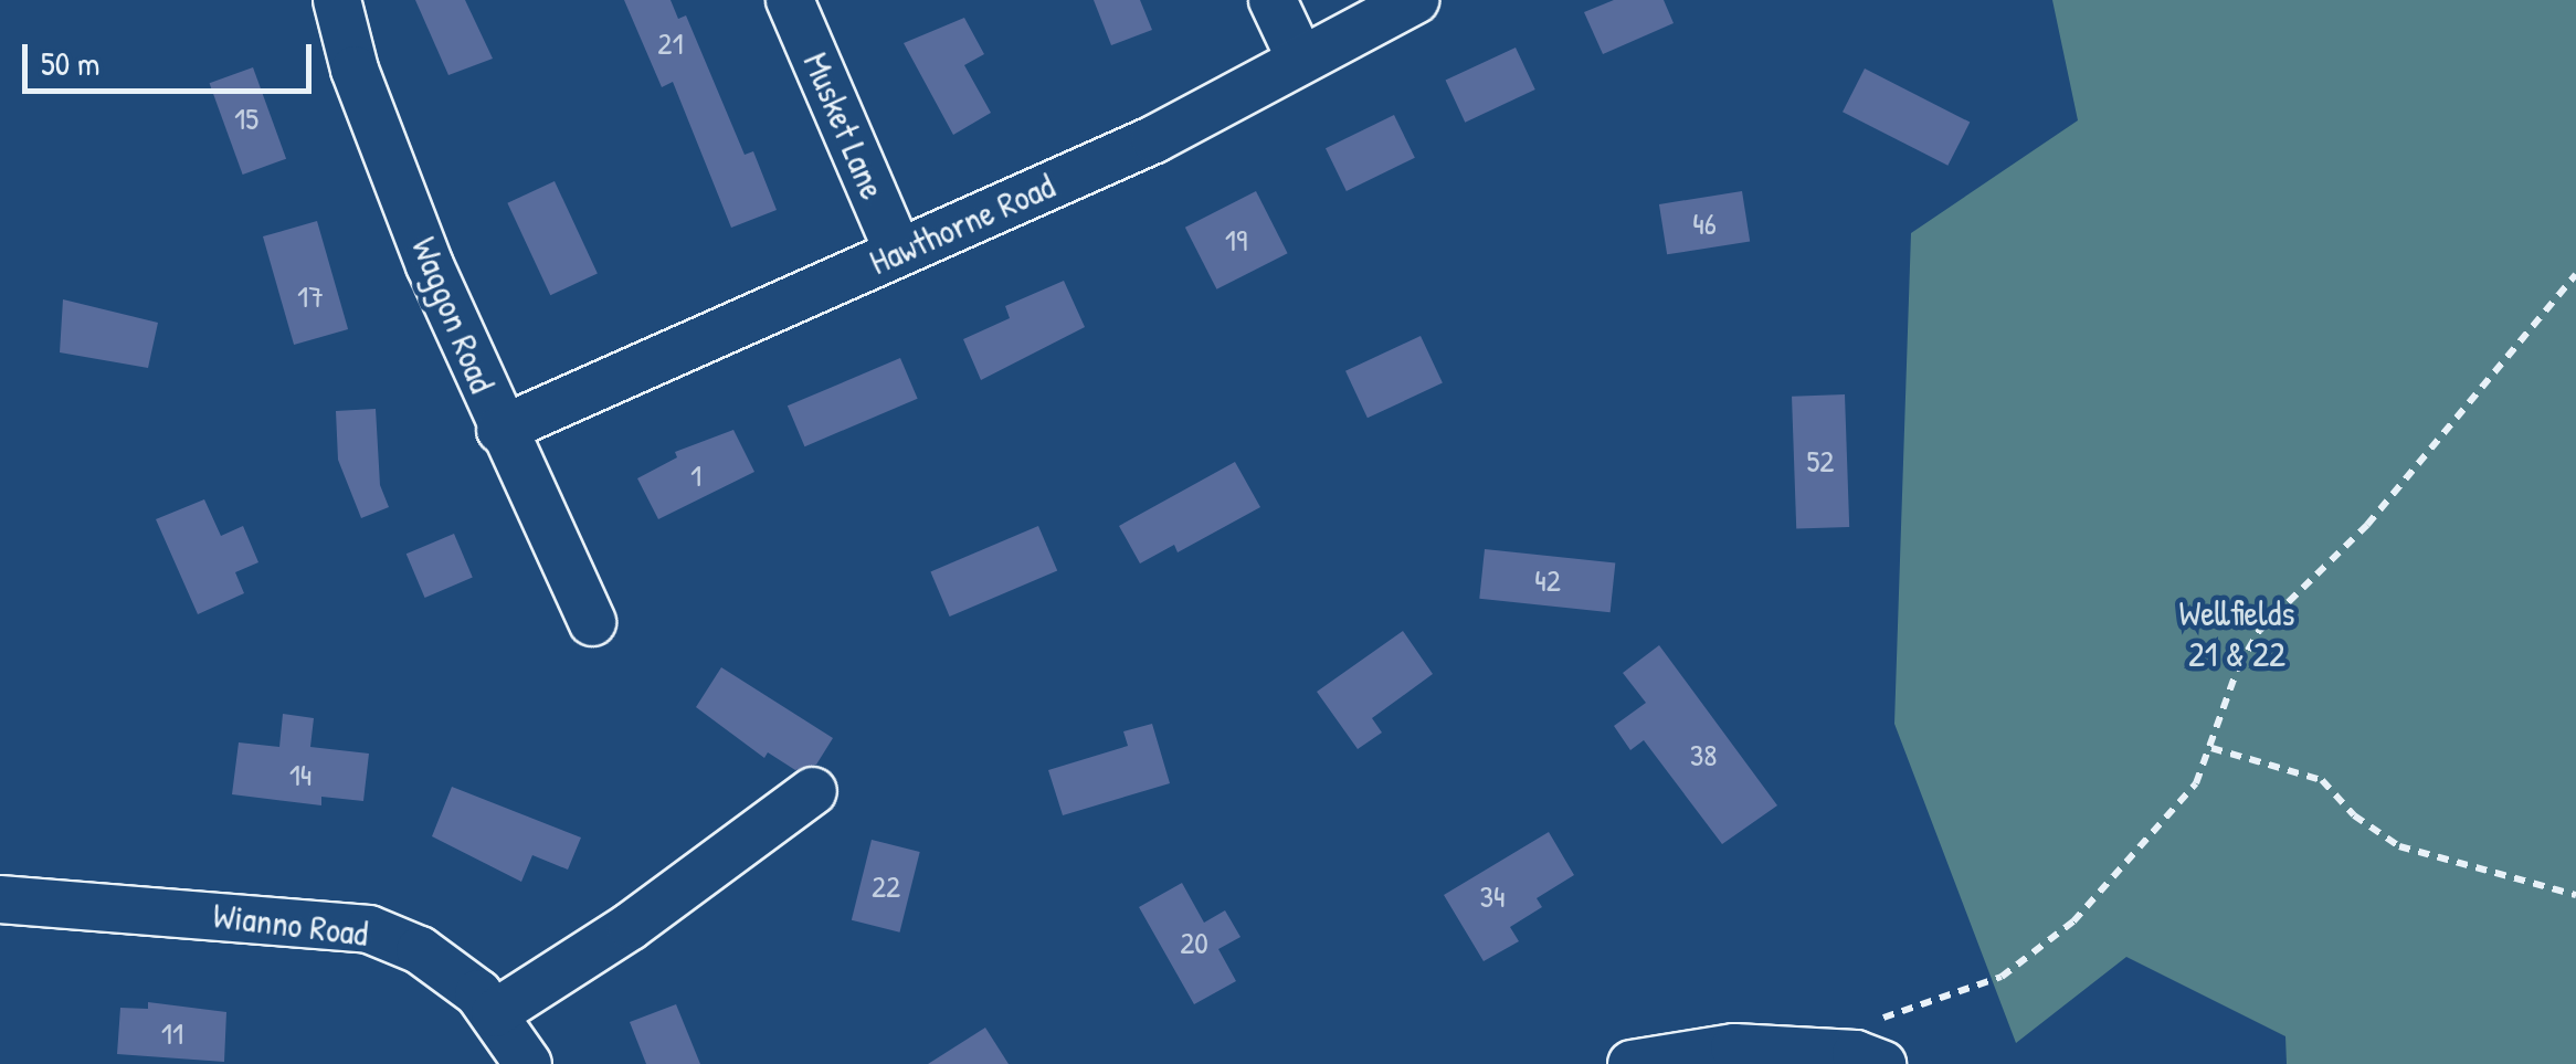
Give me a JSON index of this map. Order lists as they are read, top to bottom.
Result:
{
  "streets": {
    "street": [
      "Musket Lane",
      "Hawthorne Road",
      "Waggon Road",
      "Wianno Road"
    ]
  },
  "crossings": [
    ["Musket Lane", "Hawthorne Road"],
    ["Hawthorne Road", "Waggon Road"]
  ],
  "parks": ["Wellfields 21 & 22"],
  "house_numbers": [
    "21",
    "15",
    "46",
    "19",
    "17",
    "52",
    "1",
    "42",
    "38",
    "14",
    "22",
    "34",
    "20",
    "11"
  ],
  "scale_bar": "50 m"
}
